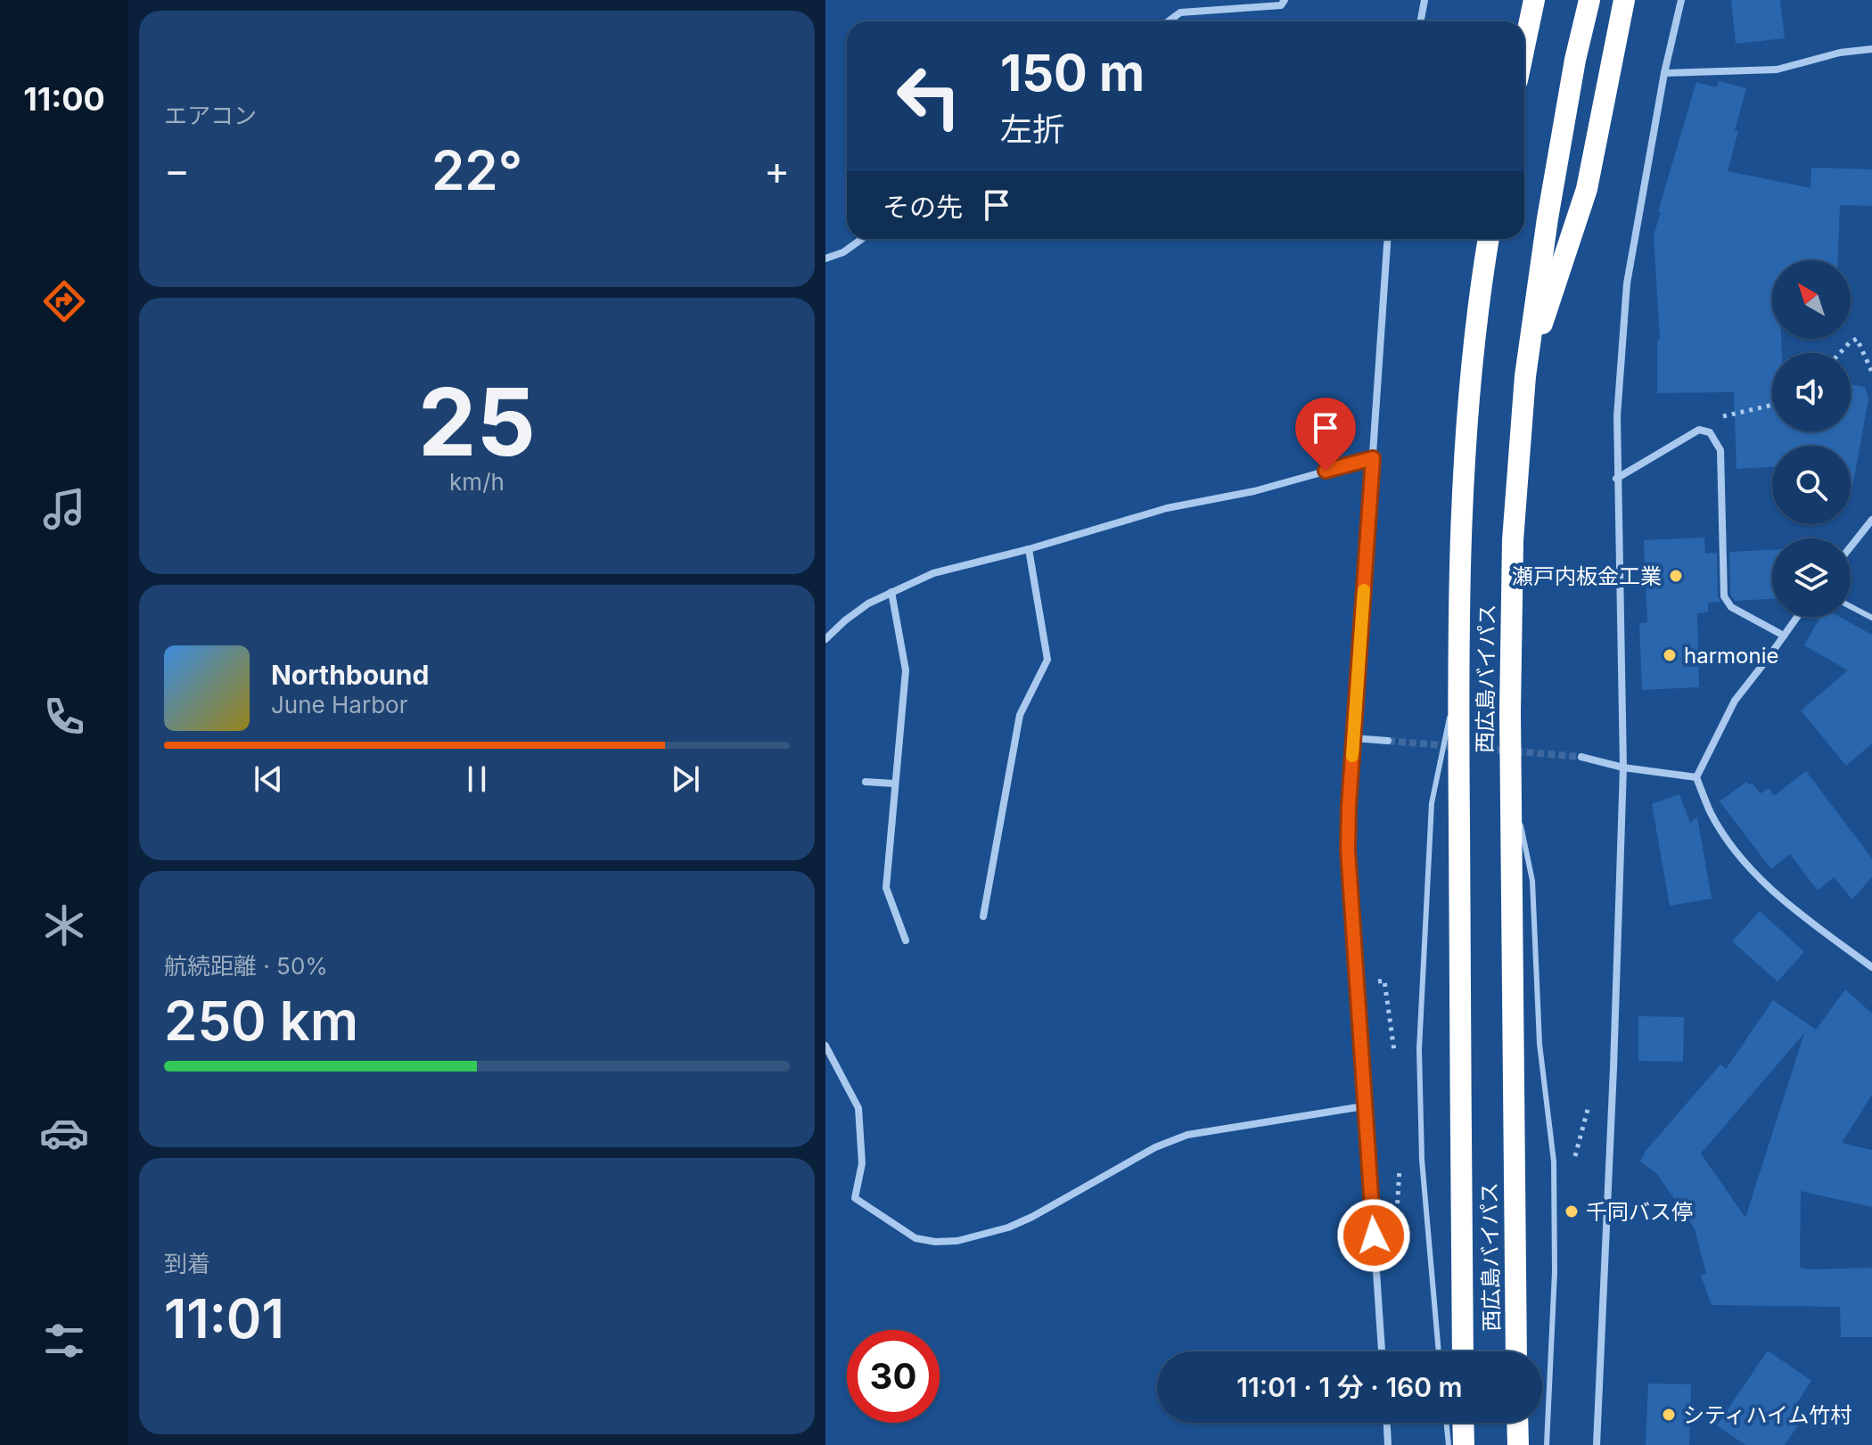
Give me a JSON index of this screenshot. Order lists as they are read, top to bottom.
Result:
{
  "streets": {
    "highway": ["西広島バイパス"]
  },
  "places": [
    "瀬戸内板金工業",
    "harmonie",
    "千同バス停",
    "シティハイム竹村"
  ],
  "north": "top left",
  "page": {
    "tabs": "11:00",
    "tile": [
      "エアコン",
      ["25", "km/h"],
      ["航続距離 · 50%", "250 km"],
      ["到着", "11:01"]
    ],
    "turn": ["150 m", "左折"],
    "heat": ["−", "22°", "+"],
    "then": "その先",
    "song": ["Northbound", "June Harbor"],
    "limit": "30",
    "trip": "11:01 · 1 分 · 160 m"
  }
}
